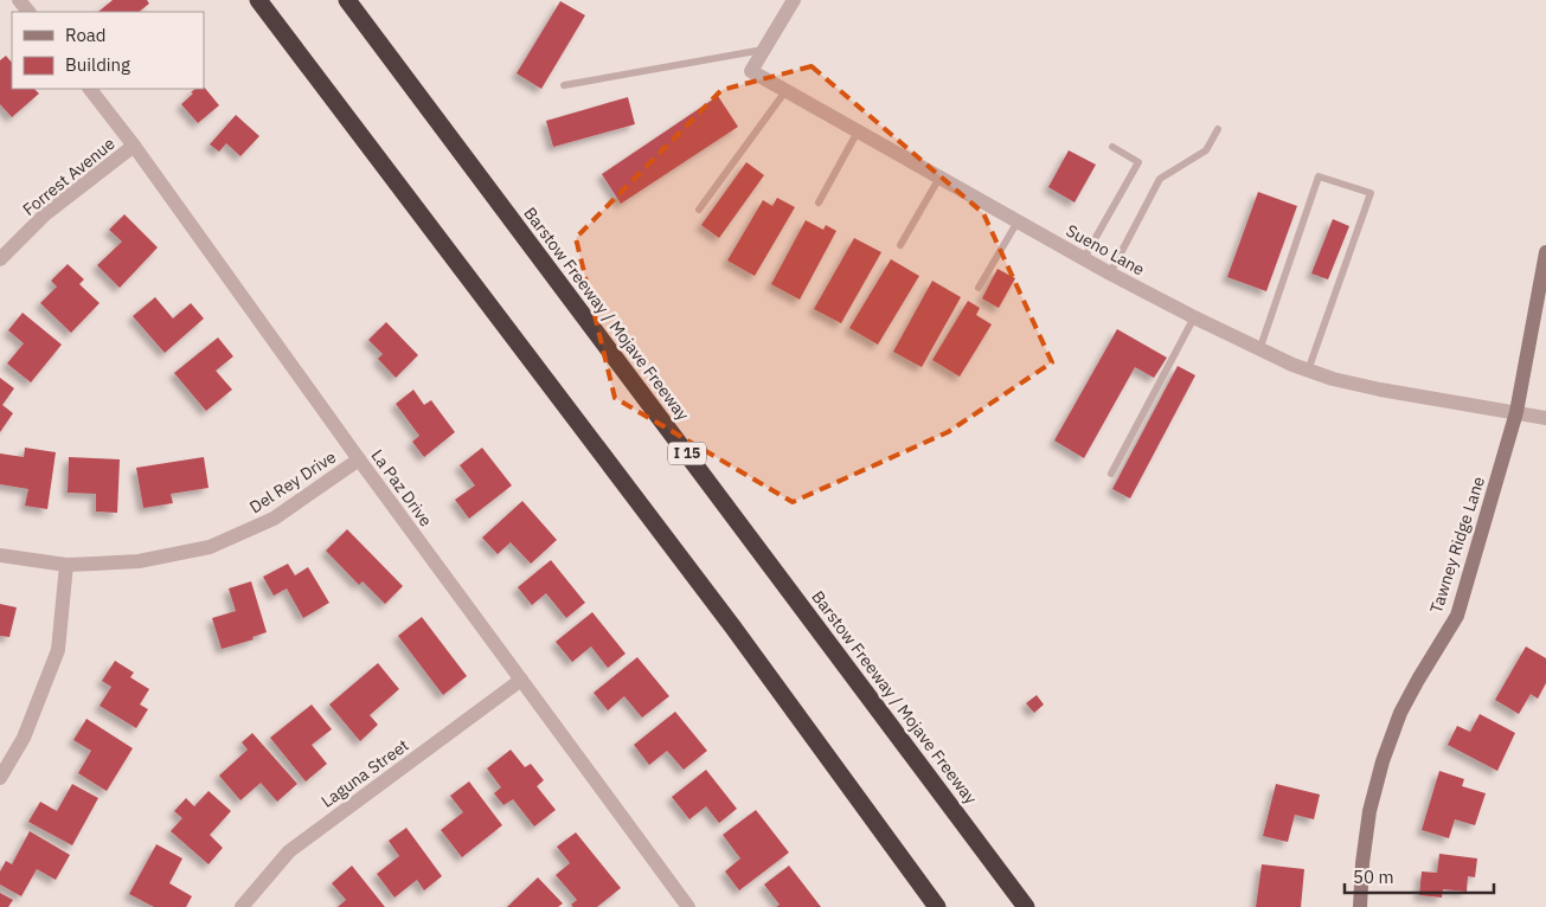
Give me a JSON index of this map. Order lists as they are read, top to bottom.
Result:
{
  "streets": {
    "highway": ["Barstow Freeway / Mojave Freeway", "I 15"],
    "street": [
      "Forrest Avenue",
      "Sueno Lane",
      "Del Rey Drive",
      "La Paz Drive",
      "Tawney Ridge Lane",
      "Laguna Street"
    ]
  },
  "crossings": [
    ["Forrest Avenue", "La Paz Drive"],
    ["Sueno Lane", "Tawney Ridge Lane"],
    ["Del Rey Drive", "La Paz Drive"],
    ["La Paz Drive", "Laguna Street"]
  ],
  "legend": ["Road", "Building"],
  "scale_bar": "50 m"
}
